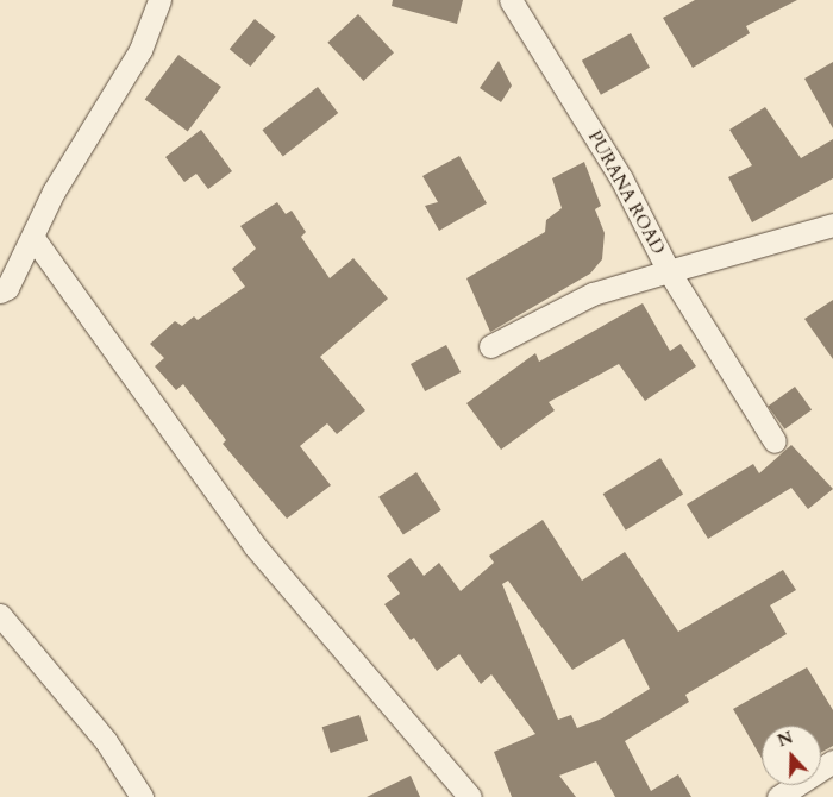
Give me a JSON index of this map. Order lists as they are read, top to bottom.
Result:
{
  "streets": {
    "street": ["PURANA ROAD"]
  },
  "north": "top"
}
